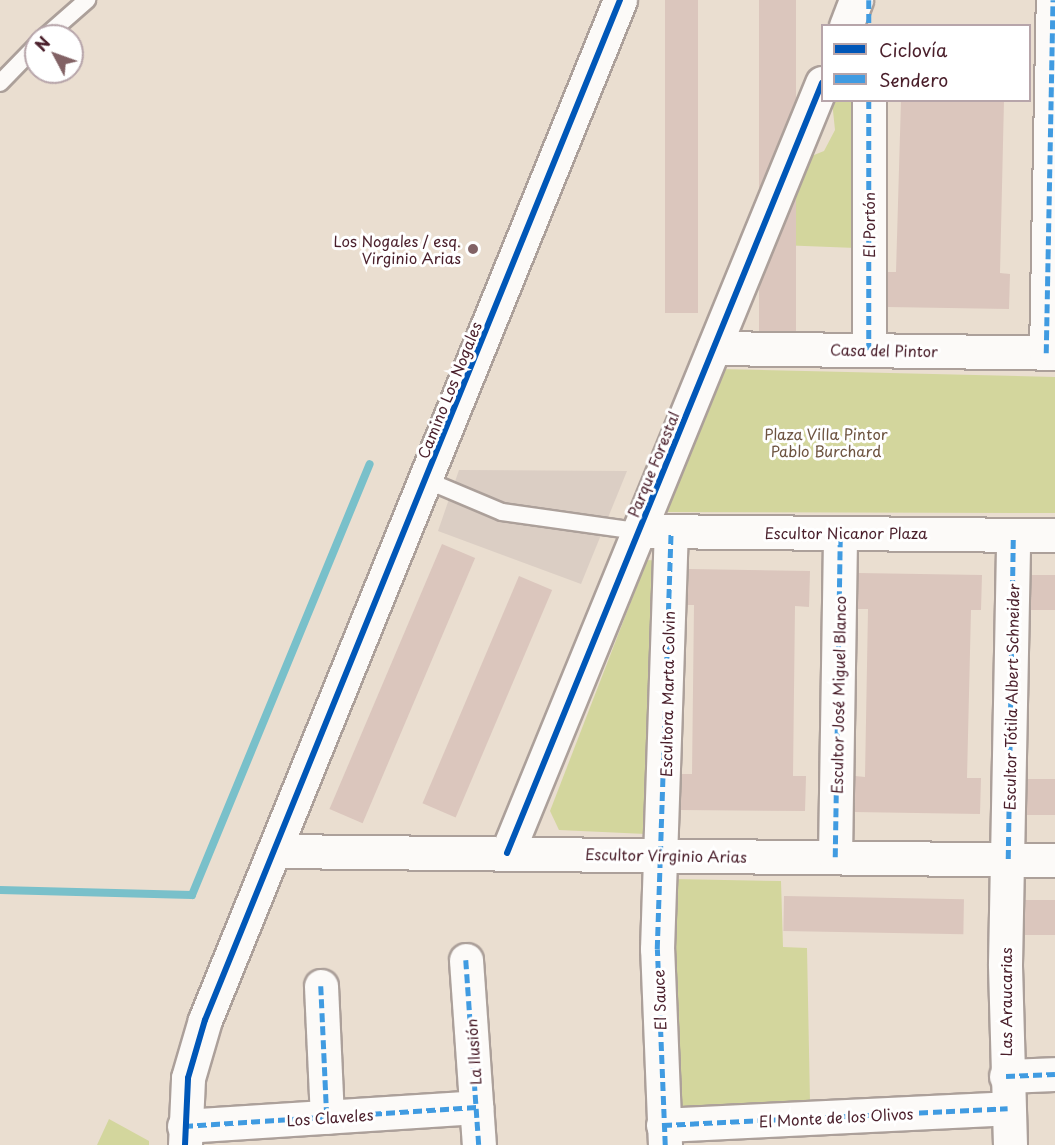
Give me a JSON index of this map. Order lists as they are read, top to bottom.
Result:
{
  "streets": {
    "street": [
      "El Portón",
      "Casa del Pintor",
      "Camino Los Nogales",
      "Parque Forestal",
      "Escultor Nicanor Plaza",
      "Escultora Marta Colvin",
      "Escultor José Miguel Blanco",
      "Escultor Tótila Albert Schneider",
      "Escultor Virginio Arias",
      "El Sauce",
      "Las Araucarias",
      "La Ilusión",
      "Los Claveles",
      "El Monte de los Olivos"
    ]
  },
  "crossings": [
    ["El Portón", "Casa del Pintor"],
    ["Casa del Pintor", "Parque Forestal"],
    ["Camino Los Nogales", "Escultor Virginio Arias"],
    ["Camino Los Nogales", "Los Claveles"],
    ["Parque Forestal", "Escultor Nicanor Plaza"],
    ["Parque Forestal", "Escultor Virginio Arias"],
    ["Escultor Nicanor Plaza", "Escultora Marta Colvin"],
    ["Escultor Nicanor Plaza", "Escultor José Miguel Blanco"],
    ["Escultor Nicanor Plaza", "Escultor Tótila Albert Schneider"],
    ["Escultora Marta Colvin", "Escultor Virginio Arias"],
    ["Escultora Marta Colvin", "El Sauce"],
    ["Escultor José Miguel Blanco", "Escultor Virginio Arias"],
    ["Escultor Tótila Albert Schneider", "Escultor Virginio Arias"],
    ["Escultor Tótila Albert Schneider", "Las Araucarias"],
    ["Escultor Virginio Arias", "El Sauce"],
    ["Escultor Virginio Arias", "Las Araucarias"],
    ["El Sauce", "El Monte de los Olivos"],
    ["Las Araucarias", "El Monte de los Olivos"],
    ["La Ilusión", "Los Claveles"]
  ],
  "parks": ["Plaza Villa Pintor Pablo Burchard"],
  "places": ["Los Nogales / esq. Virginio Arias"],
  "legend": ["Ciclovía", "Sendero"],
  "north": "top left"
}
